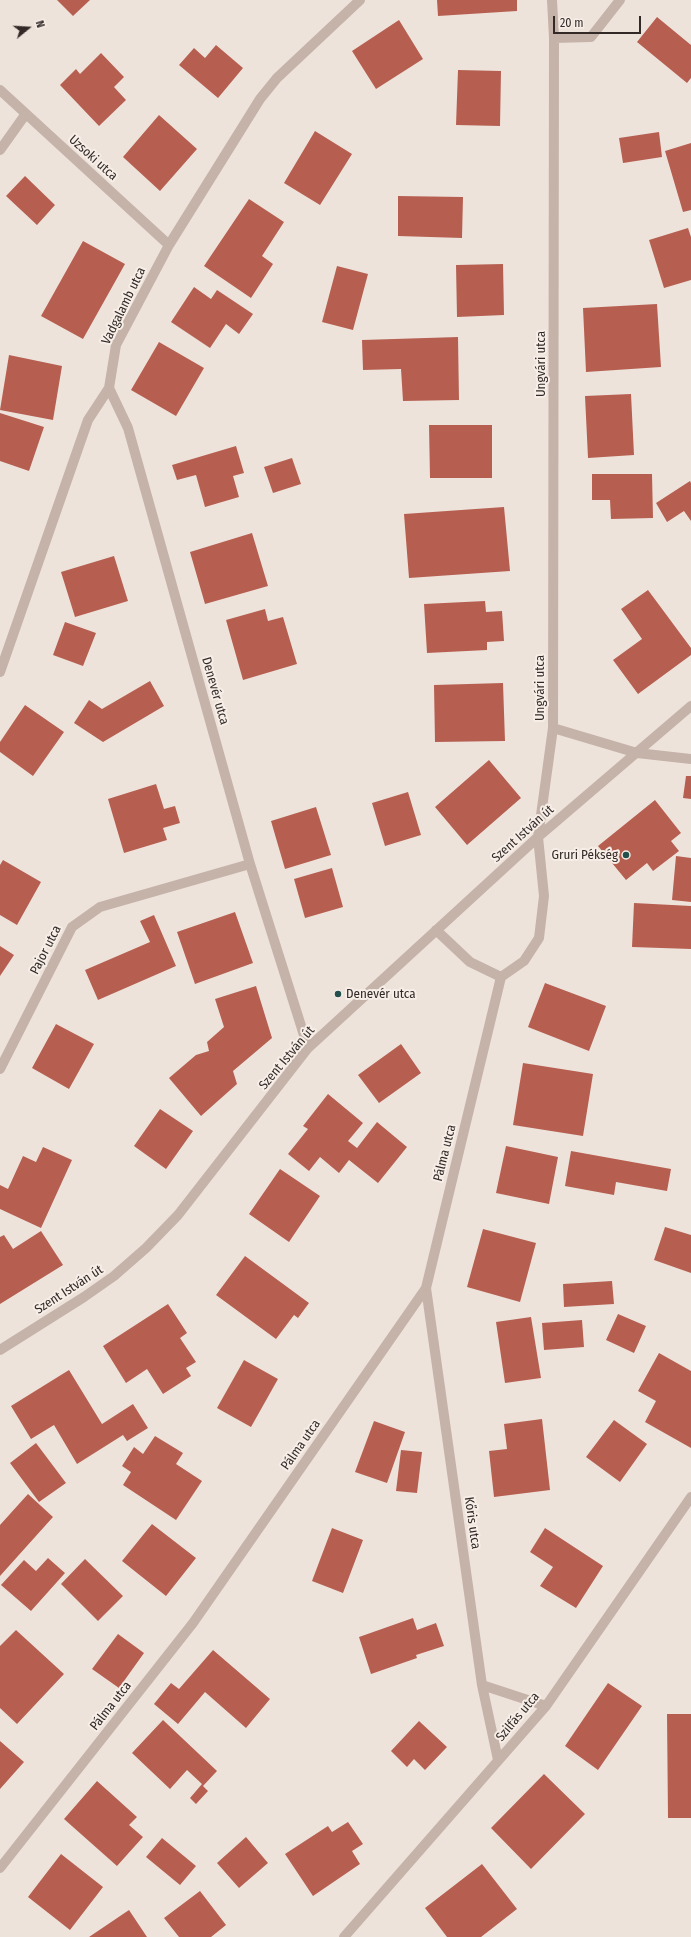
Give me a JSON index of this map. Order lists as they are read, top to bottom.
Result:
{
  "streets": {
    "street": [
      "Uzsoki utca",
      "Vadgalamb utca",
      "Ungvári utca",
      "Denevér utca",
      "Szent István út",
      "Pajor utca",
      "Pálma utca",
      "Kőris utca",
      "Szilfás utca"
    ]
  },
  "crossings": [
    ["Uzsoki utca", "Vadgalamb utca"],
    ["Vadgalamb utca", "Denevér utca"],
    ["Ungvári utca", "Szent István út"],
    ["Denevér utca", "Szent István út"],
    ["Denevér utca", "Pajor utca"],
    ["Pálma utca", "Kőris utca"],
    ["Kőris utca", "Szilfás utca"]
  ],
  "places": ["Gruri Pékség", "Denevér utca"],
  "scale_bar": "20 m",
  "north": "right"
}
